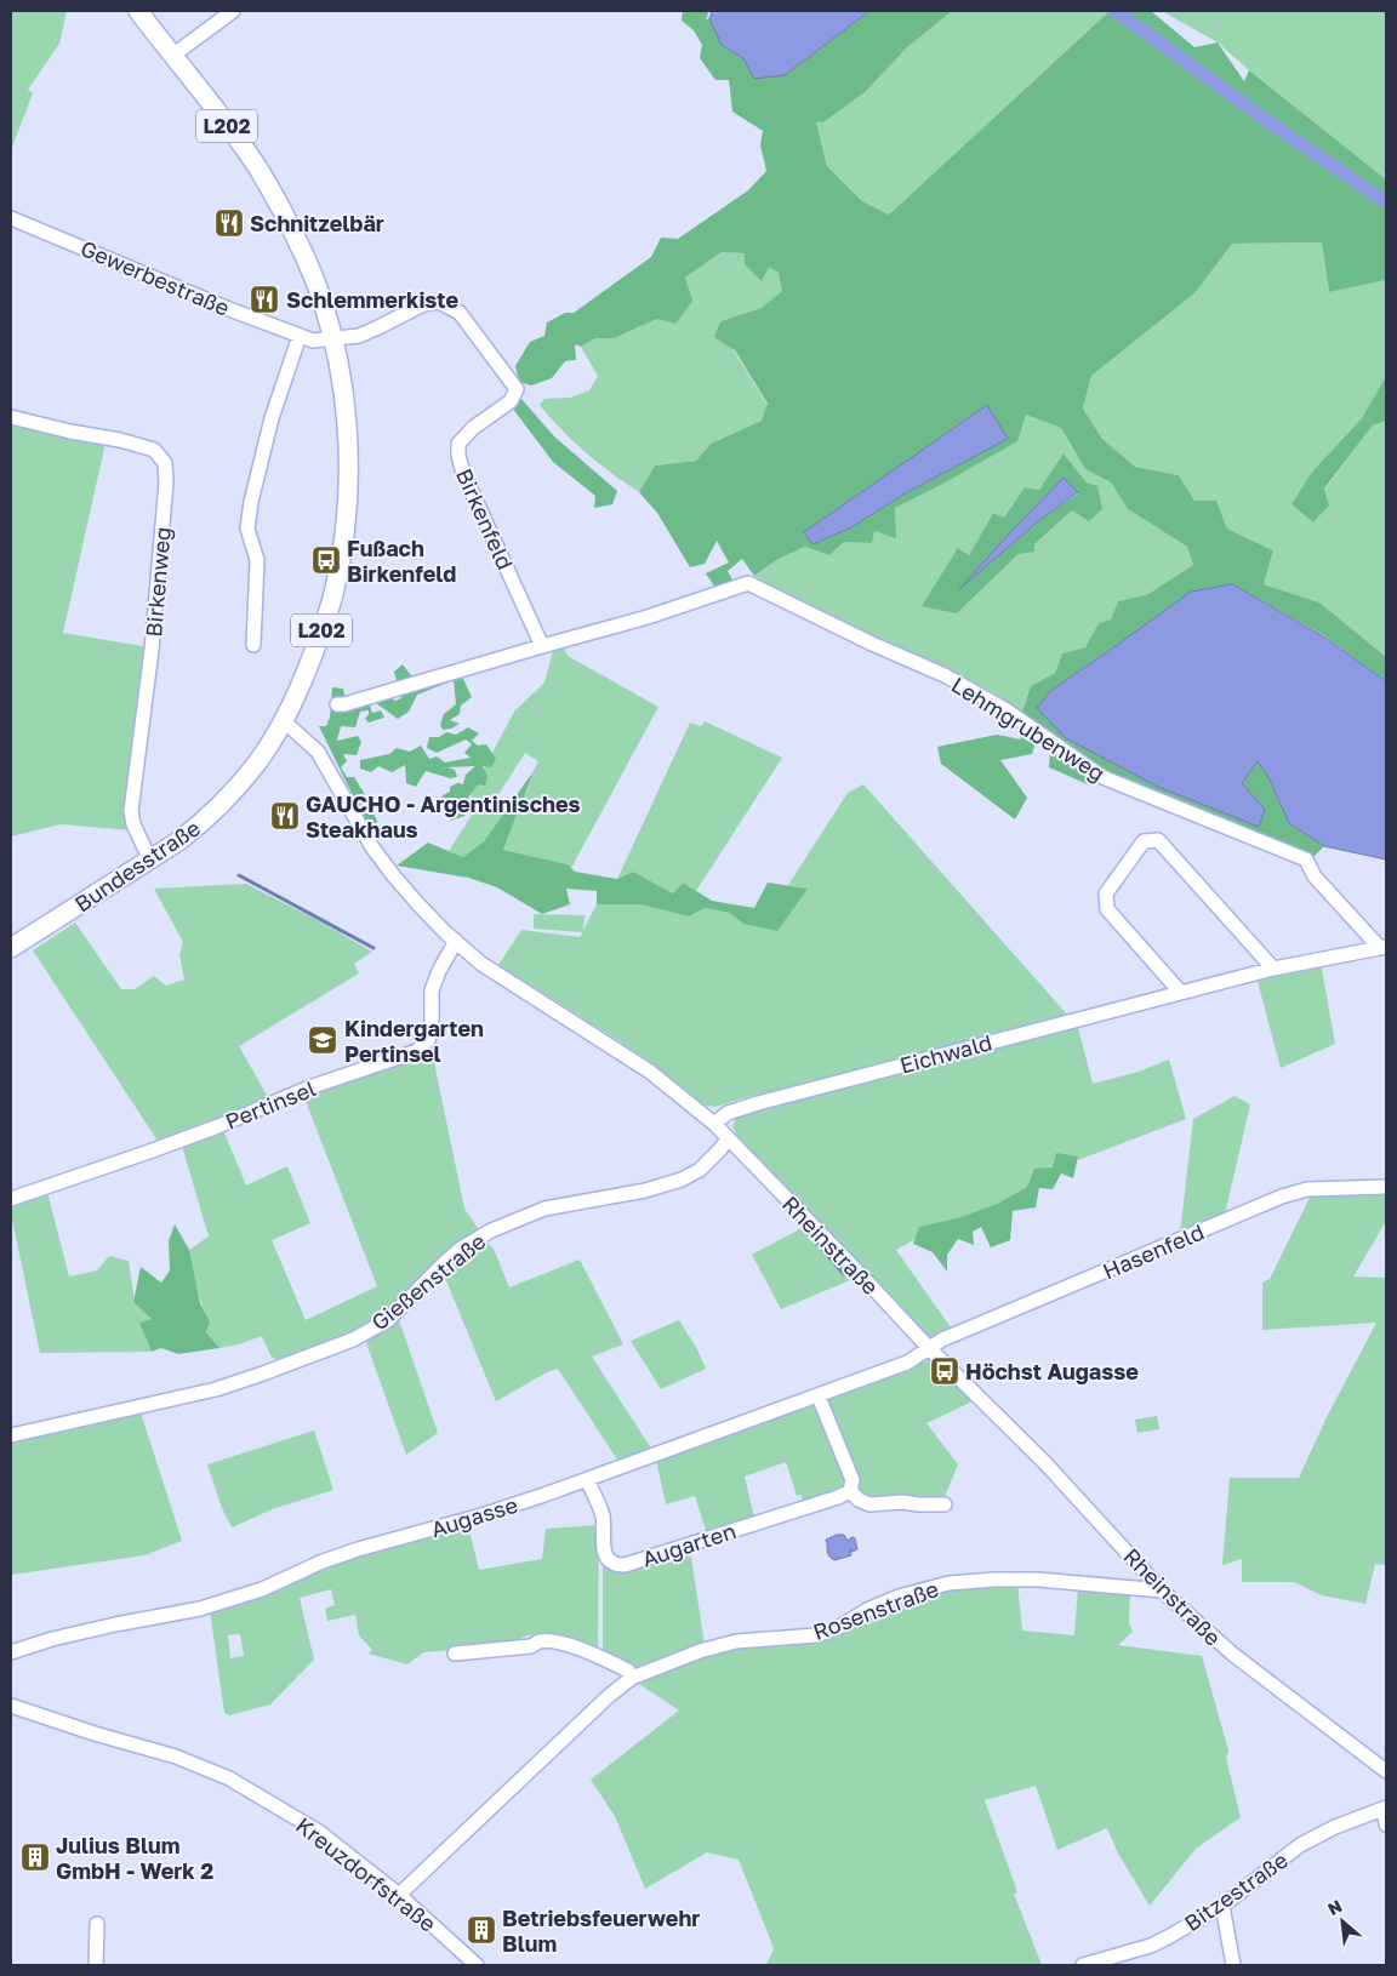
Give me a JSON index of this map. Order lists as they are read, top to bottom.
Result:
{
  "streets": {
    "main road": ["L202", "Bundesstraße"],
    "street": [
      "Gewerbestraße",
      "Birkenfeld",
      "Birkenweg",
      "Lehmgrubenweg",
      "Eichwald",
      "Pertinsel",
      "Rheinstraße",
      "Hasenfeld",
      "Gießenstraße",
      "Augasse",
      "Augarten",
      "Rosenstraße",
      "Kreuzdorfstraße",
      "Bitzestraße"
    ]
  },
  "crossings": [
    ["Gewerbestraße", "Birkenfeld"],
    ["Gewerbestraße", "Bundesstraße"],
    ["Birkenfeld", "Lehmgrubenweg"],
    ["Birkenfeld", "Bundesstraße"],
    ["Birkenweg", "Bundesstraße"],
    ["Lehmgrubenweg", "Eichwald"],
    ["Bundesstraße", "Rheinstraße"],
    ["Eichwald", "Rheinstraße"],
    ["Pertinsel", "Rheinstraße"],
    ["Rheinstraße", "Hasenfeld"],
    ["Rheinstraße", "Gießenstraße"],
    ["Rheinstraße", "Augasse"],
    ["Rheinstraße", "Rosenstraße"],
    ["Hasenfeld", "Augasse"],
    ["Augasse", "Augarten"],
    ["Rosenstraße", "Kreuzdorfstraße"]
  ],
  "places": {
    "restaurant": ["Schnitzelbär", "Schlemmerkiste", "GAUCHO - Argentinisches Steakhaus"],
    "bus stop": ["Fußach Birkenfeld", "Höchst Augasse"],
    "school or university": ["Kindergarten Pertinsel"],
    "building": ["Julius Blum GmbH - Werk 2", "Betriebsfeuerwehr Blum"]
  },
  "north": "top left"
}
